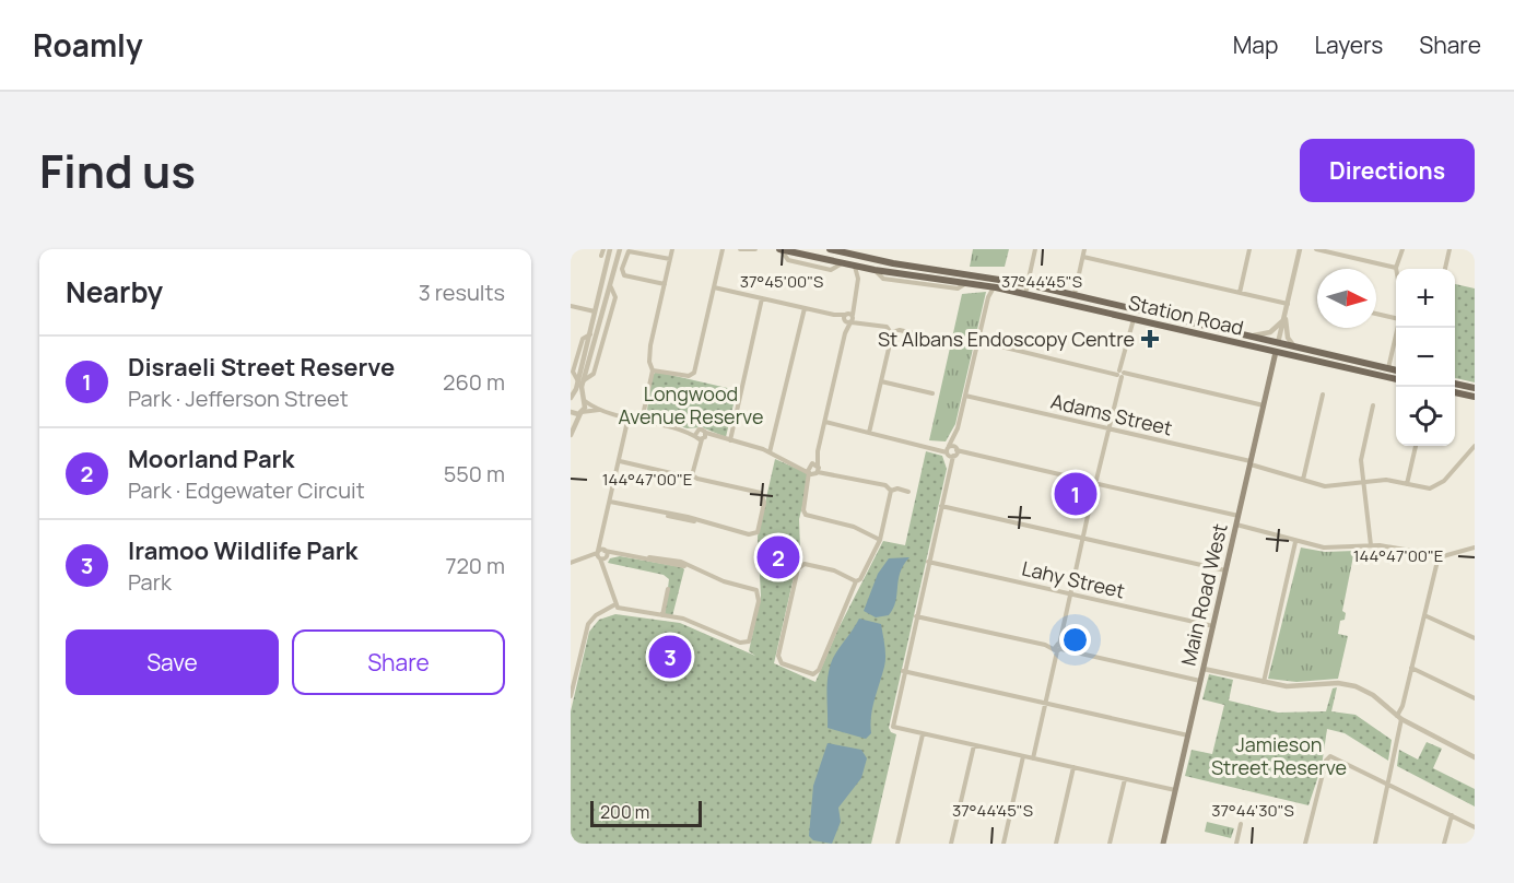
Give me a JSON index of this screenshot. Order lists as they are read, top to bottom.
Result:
{
  "streets": {
    "main road": ["Station Road", "Main Road West"],
    "street": ["Adams Street", "Lahy Street"]
  },
  "crossings": [
    ["Station Road", "Main Road West"],
    ["Adams Street", "Main Road West"],
    ["Lahy Street", "Main Road West"]
  ],
  "parks": ["Longwood Avenue Reserve", "Jamieson Street Reserve"],
  "places": {
    "health": ["St Albans Endoscopy Centre"]
  },
  "scale_bar": "200 m",
  "north": "right",
  "page": {
    "header": "Roamly",
    "nav": ["Map", "Layers", "Share"],
    "title": "Find us",
    "buttons": [
      "Directions",
      ["Save", "Share"]
    ],
    "heading": ["Nearby", "3 results"],
    "map_buttons": ["+", "−"],
    "list": [
      {
        "mark": "1",
        "name": "Disraeli Street Reserve",
        "note": "Park · Jefferson Street",
        "value": "260 m"
      },
      {
        "mark": "2",
        "name": "Moorland Park",
        "note": "Park · Edgewater Circuit",
        "value": "550 m"
      },
      {
        "mark": "3",
        "name": "Iramoo Wildlife Park",
        "note": "Park",
        "value": "720 m"
      }
    ],
    "pins": ["1", "2", "3"],
    "scale": "200 m"
  },
  "coordinates": [
    "37°45'00\"S",
    "37°44'45\"S",
    "144°47'00\"E",
    "37°44'30\"S"
  ]
}
